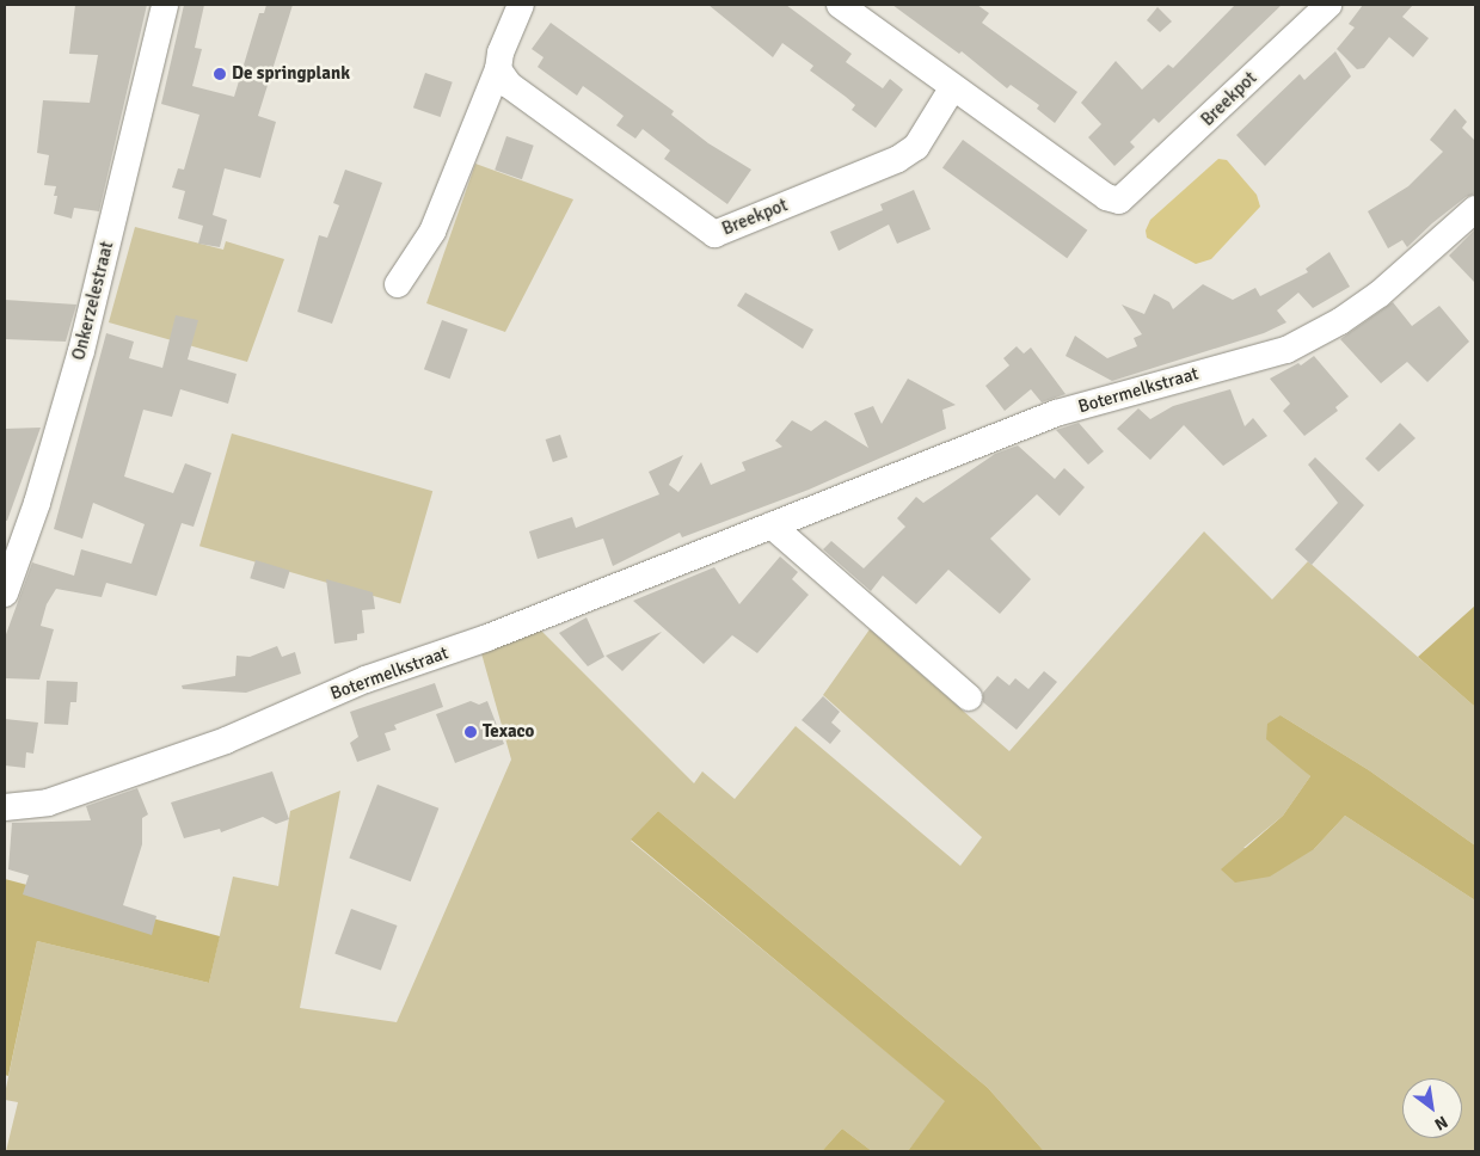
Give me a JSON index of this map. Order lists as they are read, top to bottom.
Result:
{
  "streets": {
    "street": ["Breekpot", "Onkerzelestraat", "Botermelkstraat"]
  },
  "places": ["De springplank", "Texaco"],
  "north": "bottom right"
}
